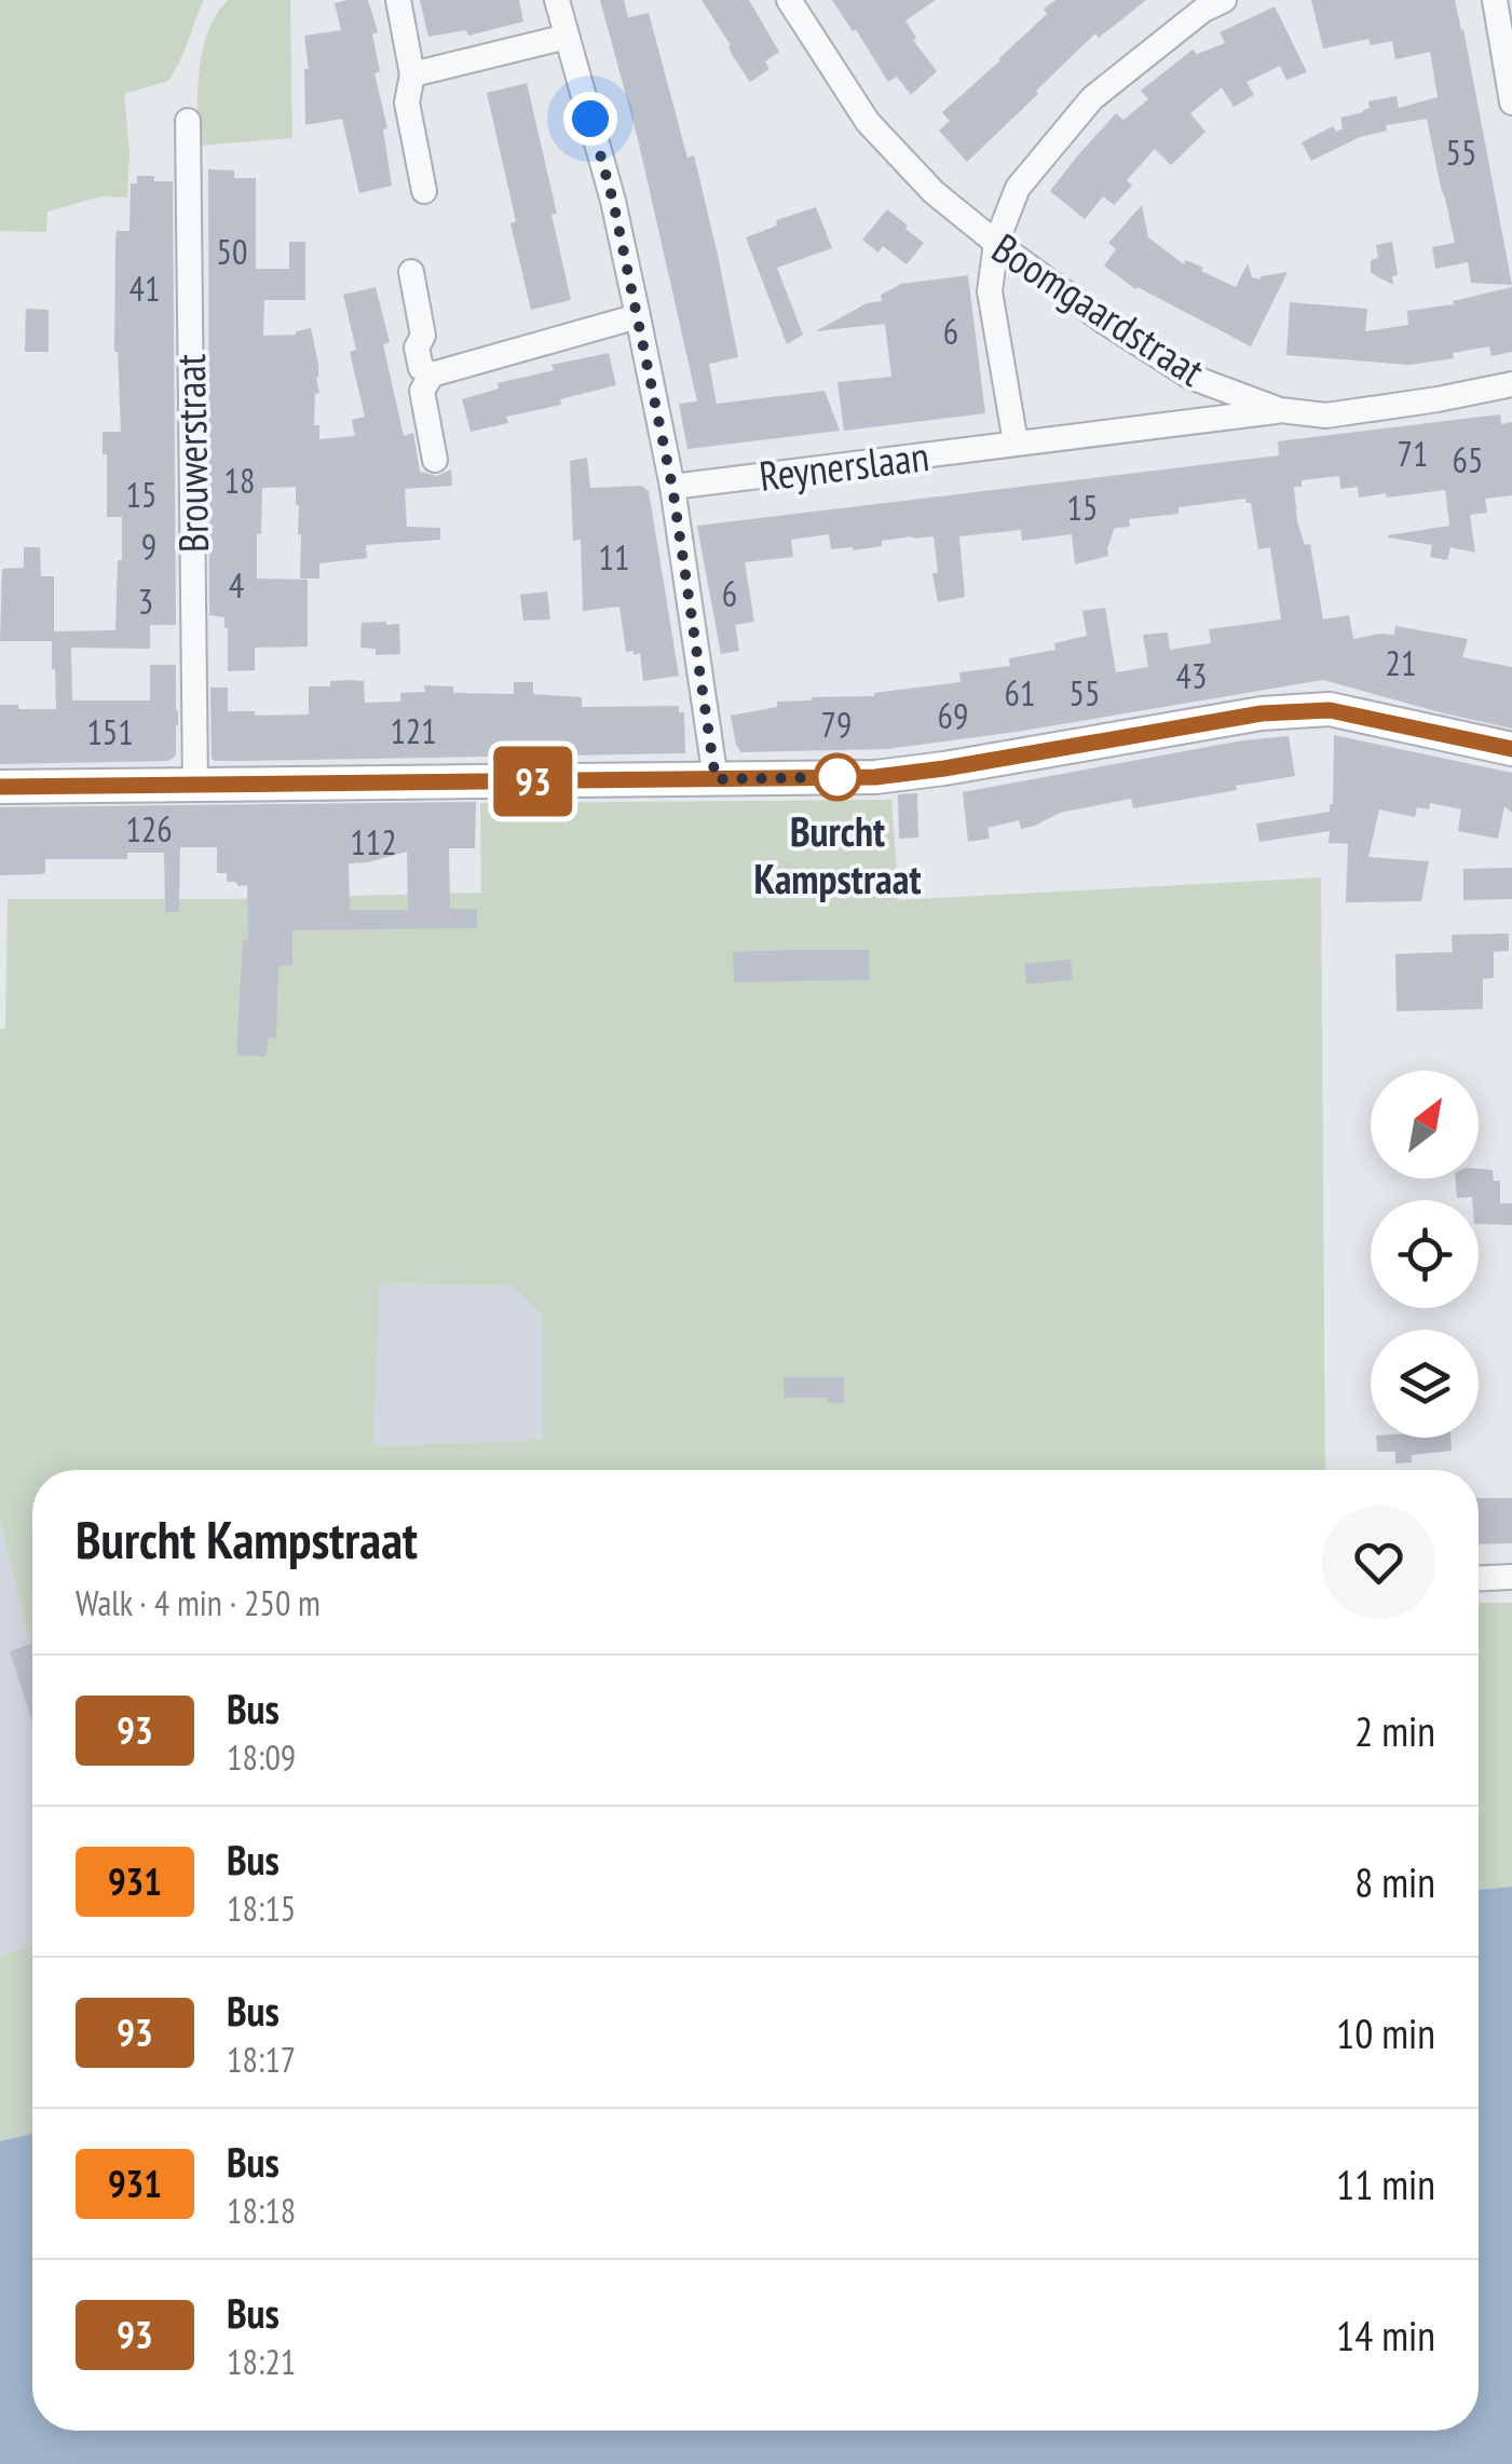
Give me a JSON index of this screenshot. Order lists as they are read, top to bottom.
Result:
{
  "streets": {
    "street": ["Boomgaardstraat", "Brouwerstraat", "Reynerslaan"]
  },
  "crossings": [
    ["Boomgaardstraat", "Reynerslaan"]
  ],
  "places": ["Burcht Kampstraat"],
  "lines": ["bus line 93"],
  "house_numbers": [
    "55",
    "50",
    "41",
    "6",
    "71",
    "65",
    "18",
    "15",
    "15",
    "9",
    "11",
    "4",
    "6",
    "3",
    "21",
    "43",
    "61",
    "55",
    "69",
    "79",
    "121",
    "151",
    "126",
    "112"
  ],
  "north": "top right",
  "page": {
    "on_map": "93",
    "heading": ["Burcht Kampstraat", "Walk · 4 min · 250 m"],
    "list": [
      {
        "mark": "93",
        "name": "Bus",
        "note": "18:09",
        "value": "2 min"
      },
      {
        "mark": "931",
        "name": "Bus",
        "note": "18:15",
        "value": "8 min"
      },
      {
        "mark": "93",
        "name": "Bus",
        "note": "18:17",
        "value": "10 min"
      },
      {
        "mark": "931",
        "name": "Bus",
        "note": "18:18",
        "value": "11 min"
      },
      {
        "mark": "93",
        "name": "Bus",
        "note": "18:21",
        "value": "14 min"
      }
    ]
  }
}
